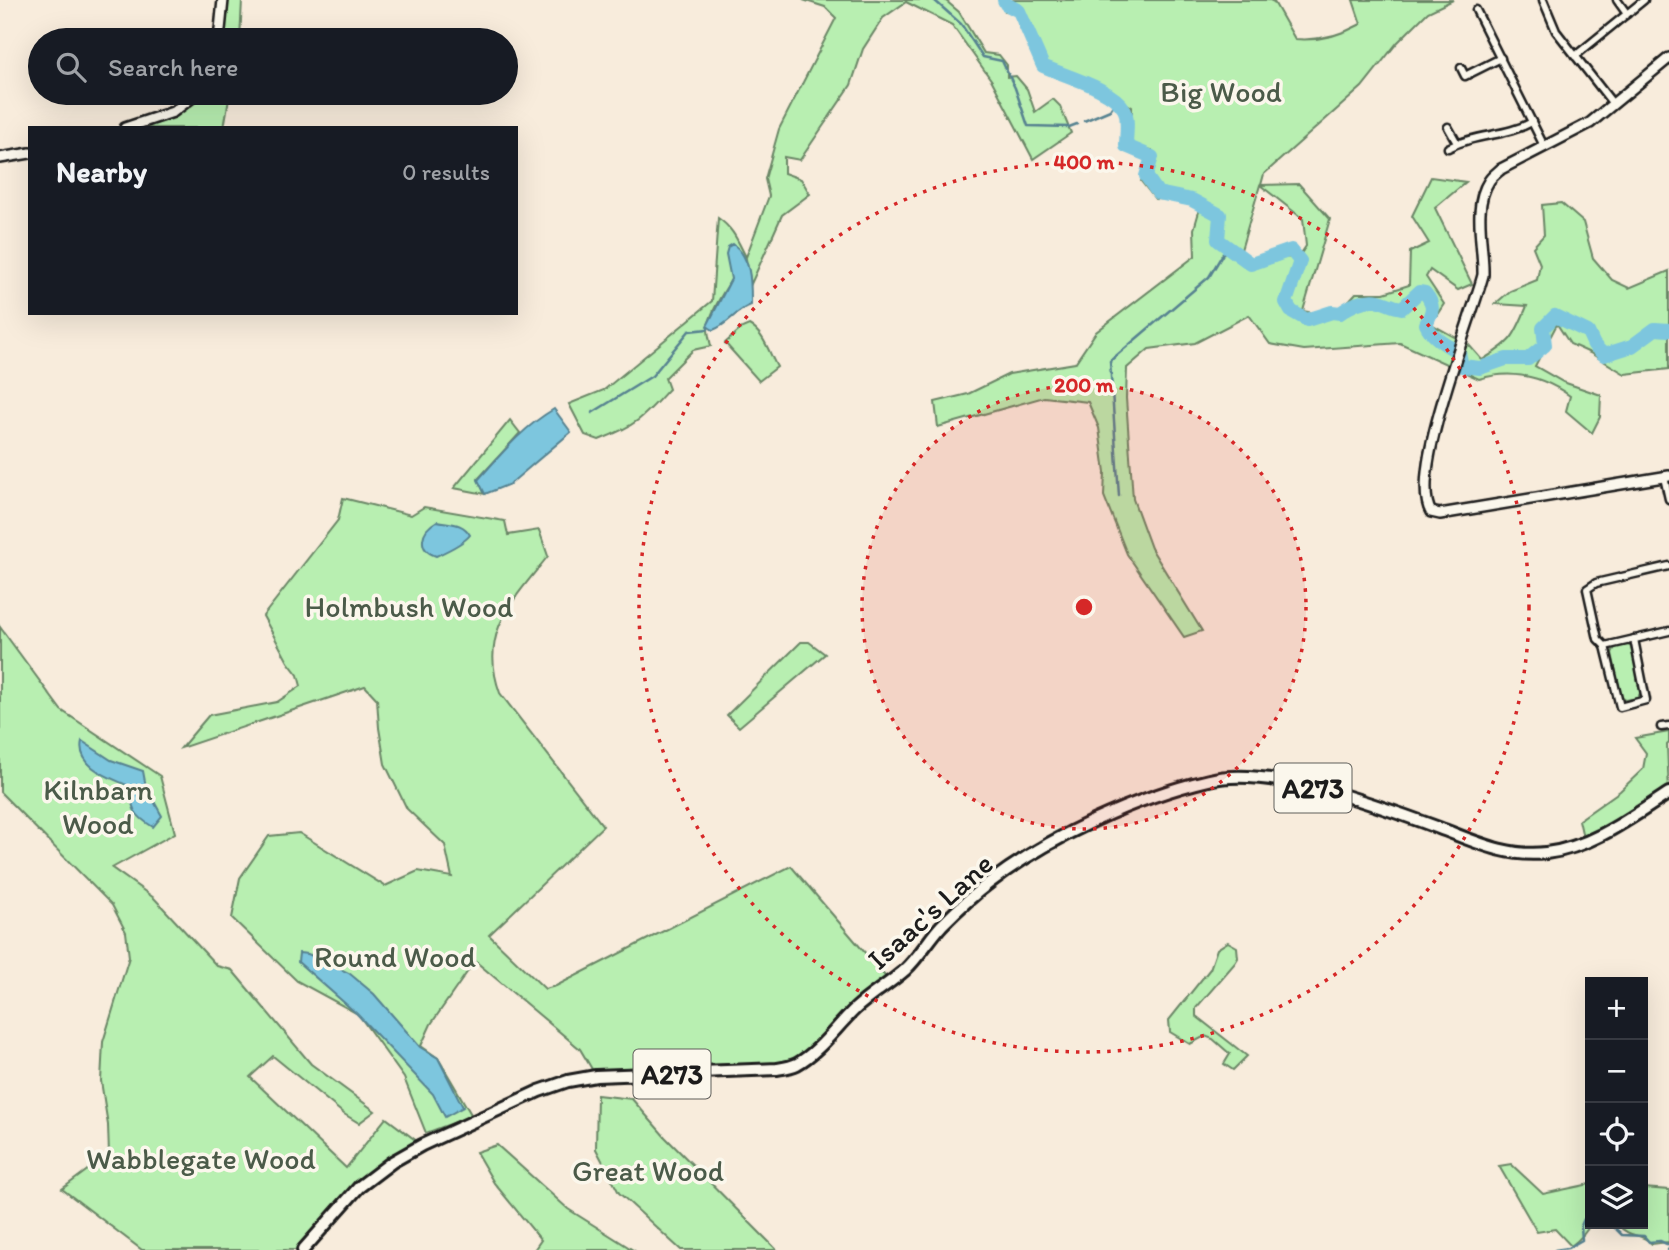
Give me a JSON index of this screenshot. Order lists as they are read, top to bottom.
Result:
{
  "streets": {
    "main road": ["A273", "Isaac's Lane"]
  },
  "parks": [
    "Big Wood",
    "Holmbush Wood",
    "Kilnbarn Wood",
    "Round Wood",
    "Wabblegate Wood",
    "Great Wood"
  ],
  "page": {
    "search": "Search here",
    "heading": ["Nearby", "0 results"],
    "map_buttons": ["+", "−"]
  },
  "rings": ["400 m", "200 m"]
}
